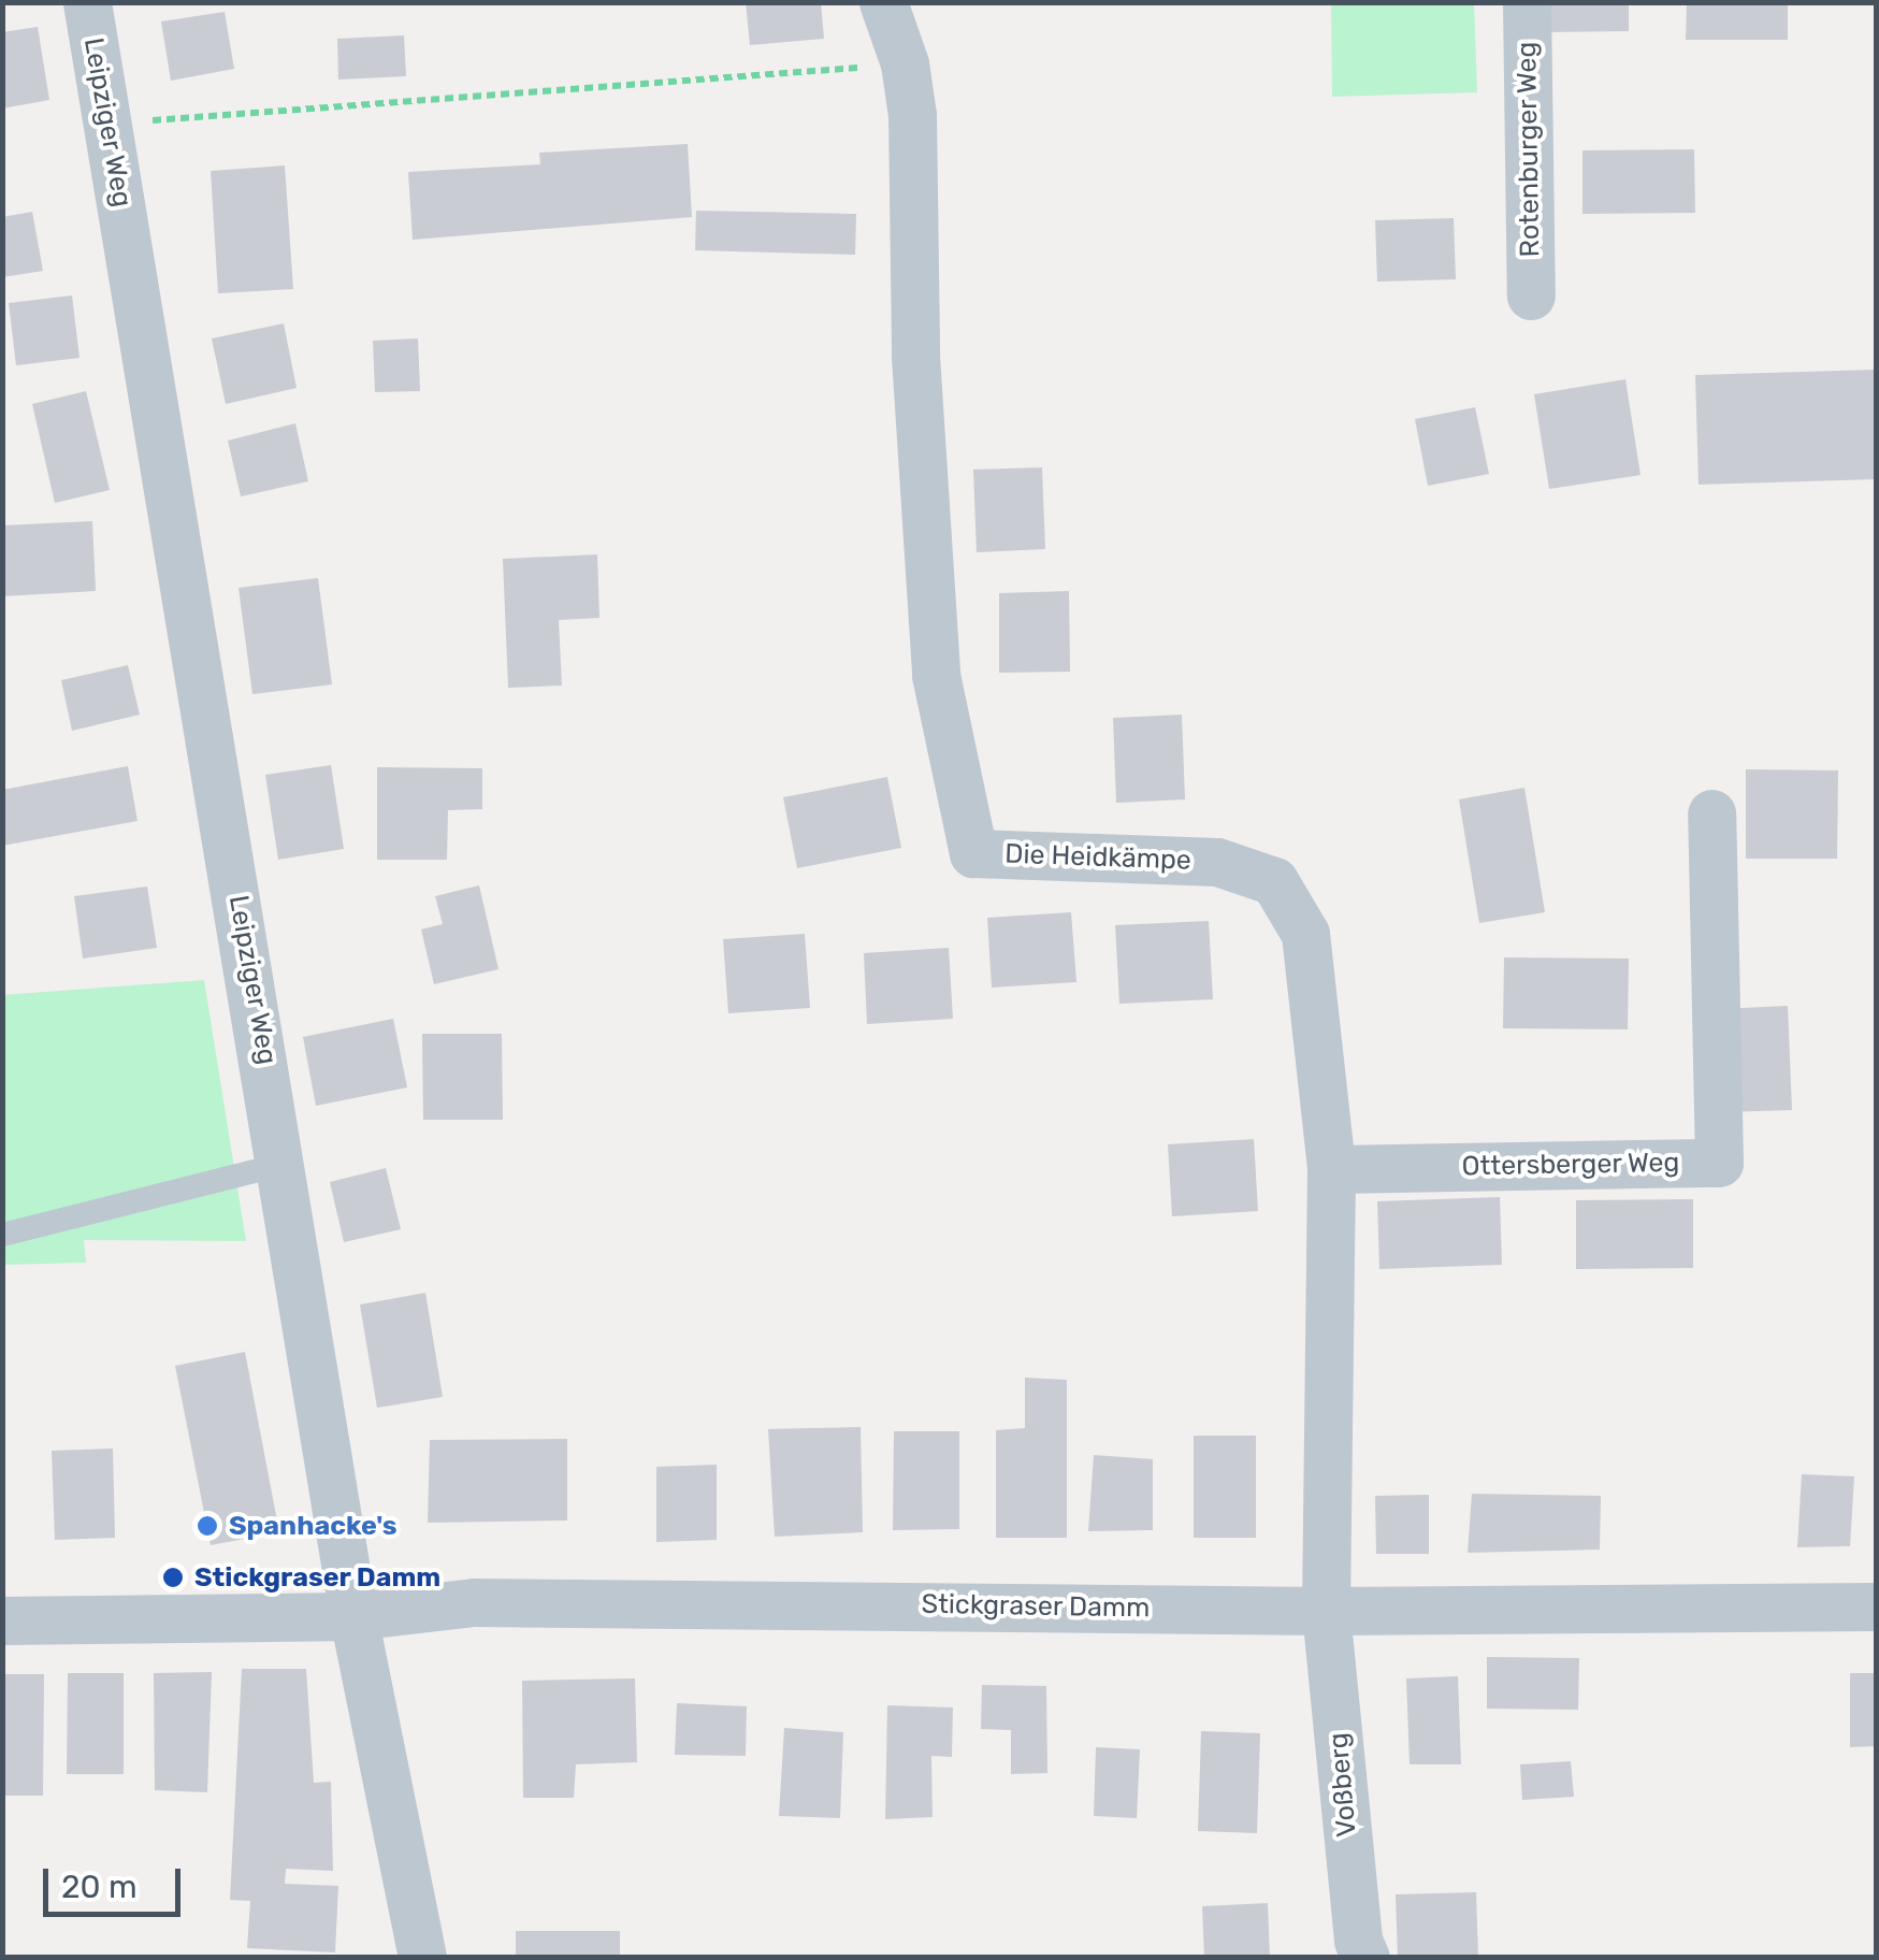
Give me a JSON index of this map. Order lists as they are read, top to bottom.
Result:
{
  "streets": {
    "street": [
      "Leipziger Weg",
      "Rotenburger Weg",
      "Die Heidkämpe",
      "Ottersberger Weg",
      "Stickgraser Damm",
      "Voßberg"
    ]
  },
  "crossings": [
    ["Leipziger Weg", "Stickgraser Damm"],
    ["Die Heidkämpe", "Ottersberger Weg"],
    ["Die Heidkämpe", "Stickgraser Damm"],
    ["Die Heidkämpe", "Voßberg"],
    ["Stickgraser Damm", "Voßberg"]
  ],
  "places": ["Spanhacke's", "Stickgraser Damm"],
  "scale_bar": "20 m"
}
